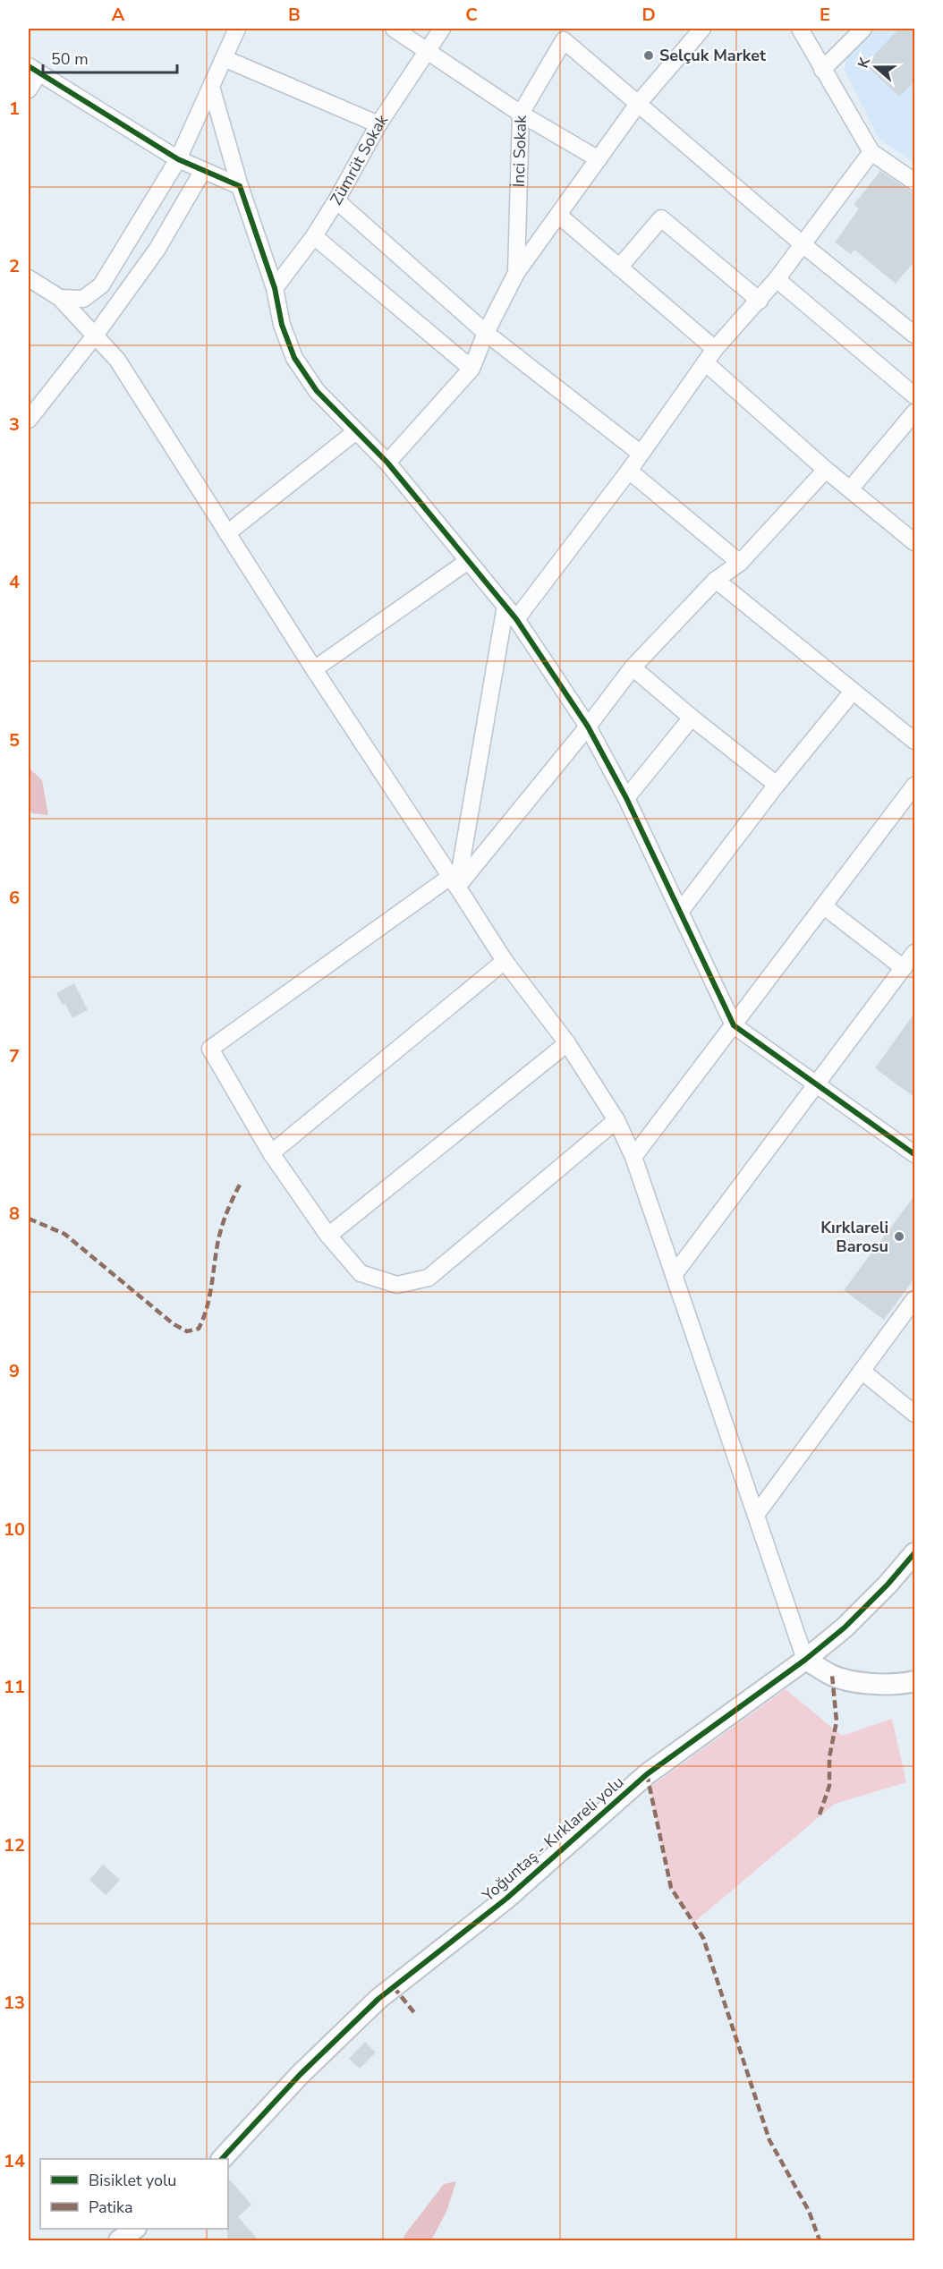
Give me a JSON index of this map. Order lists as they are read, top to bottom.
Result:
{
  "streets": {
    "street": ["İnci Sokak", "Zümrüt Sokak", "Yoğuntaş - Kırklareli yolu"]
  },
  "places": ["Selçuk Market", "Kırklareli Barosu"],
  "legend": ["Bisiklet yolu", "Patika"],
  "scale_bar": "50 m",
  "north": "left",
  "grid": {
    "columns": [
      "A",
      "B",
      "C",
      "D",
      "E"
    ],
    "rows": [
      "1",
      "2",
      "3",
      "4",
      "5",
      "6",
      "7",
      "8",
      "9",
      "10",
      "11",
      "12",
      "13",
      "14"
    ]
  }
}
